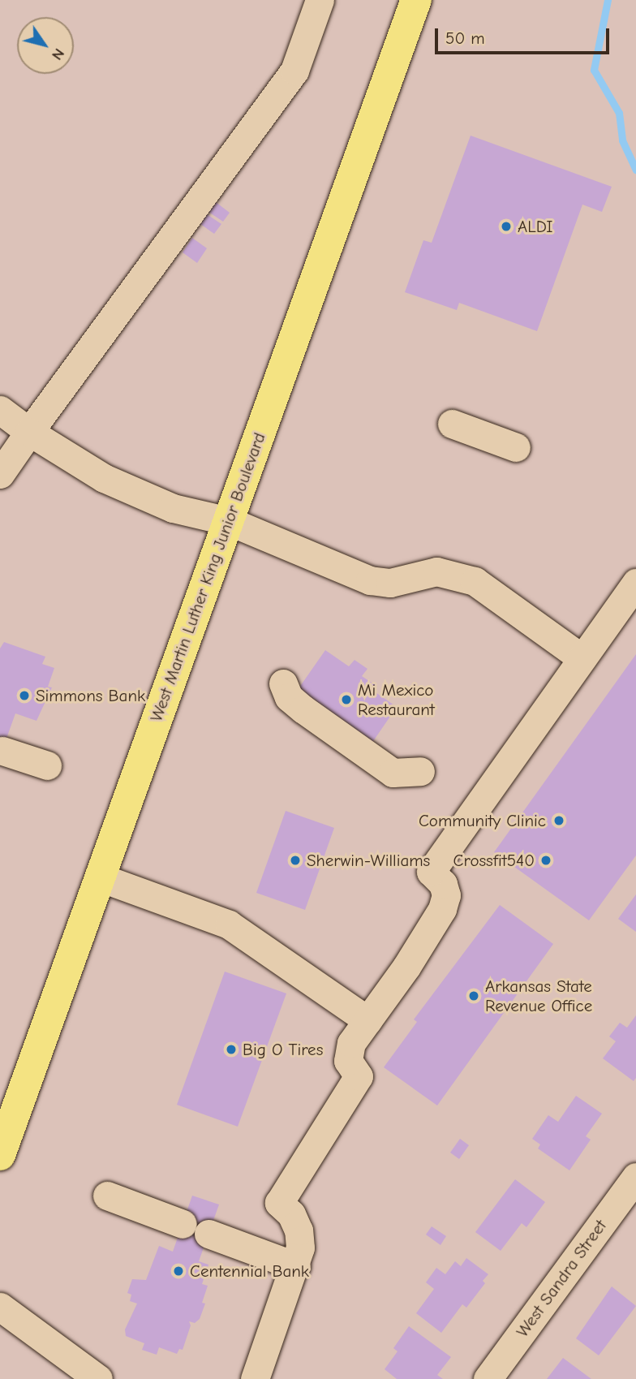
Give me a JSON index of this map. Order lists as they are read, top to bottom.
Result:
{
  "streets": {
    "highway": ["West Martin Luther King Junior Boulevard"],
    "street": ["West Sandra Street"]
  },
  "places": [
    "ALDI",
    "Simmons Bank",
    "Mi Mexico Restaurant",
    "Community Clinic",
    "Sherwin-Williams",
    "Crossfit540",
    "Arkansas State Revenue Office",
    "Big O Tires",
    "Centennial Bank"
  ],
  "scale_bar": "50 m",
  "north": "bottom right"
}
